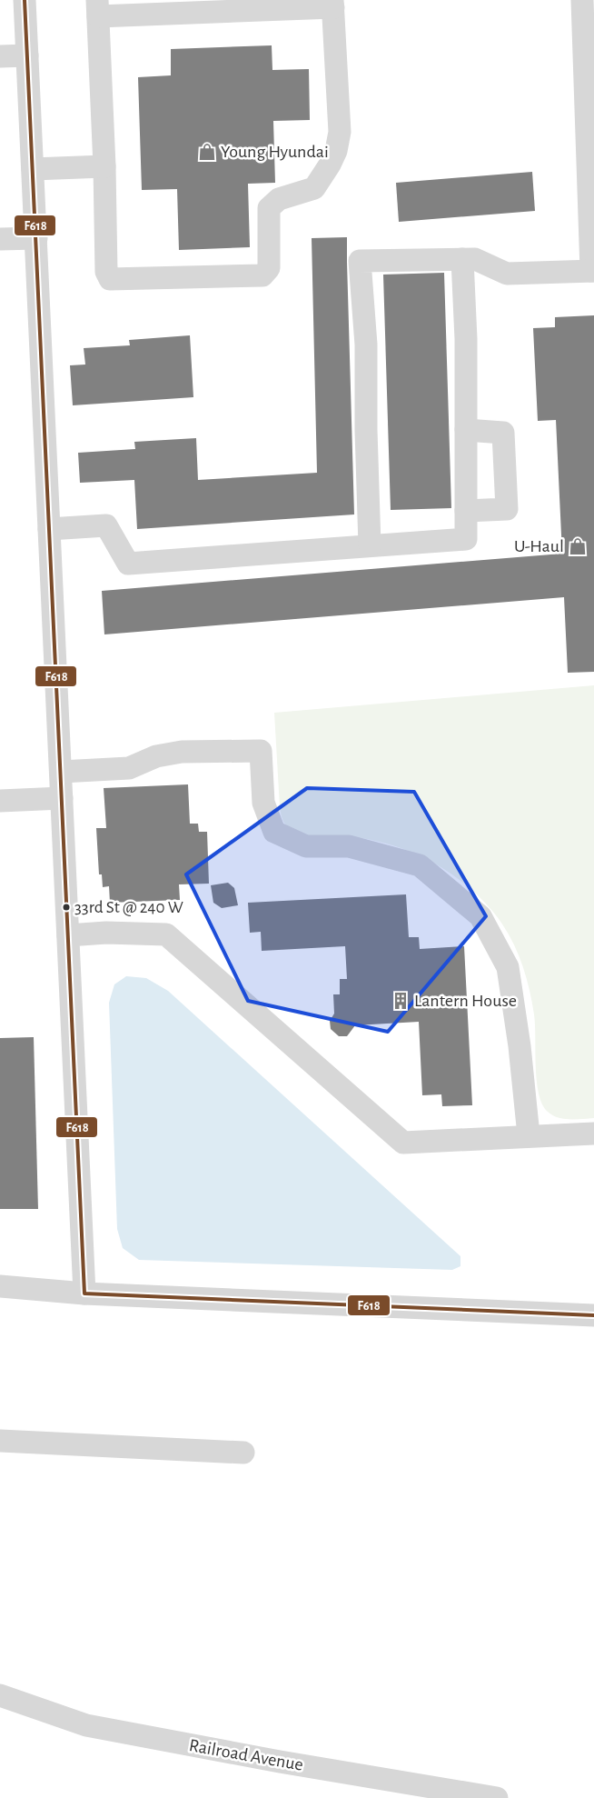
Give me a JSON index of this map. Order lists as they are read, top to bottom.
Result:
{
  "streets": {
    "street": ["Railroad Avenue"]
  },
  "places": {
    "shop": ["Young Hyundai", "U-Haul"],
    "other": ["33rd St @ 240 W"],
    "building": ["Lantern House"]
  },
  "lines": ["transit line F618"]
}
